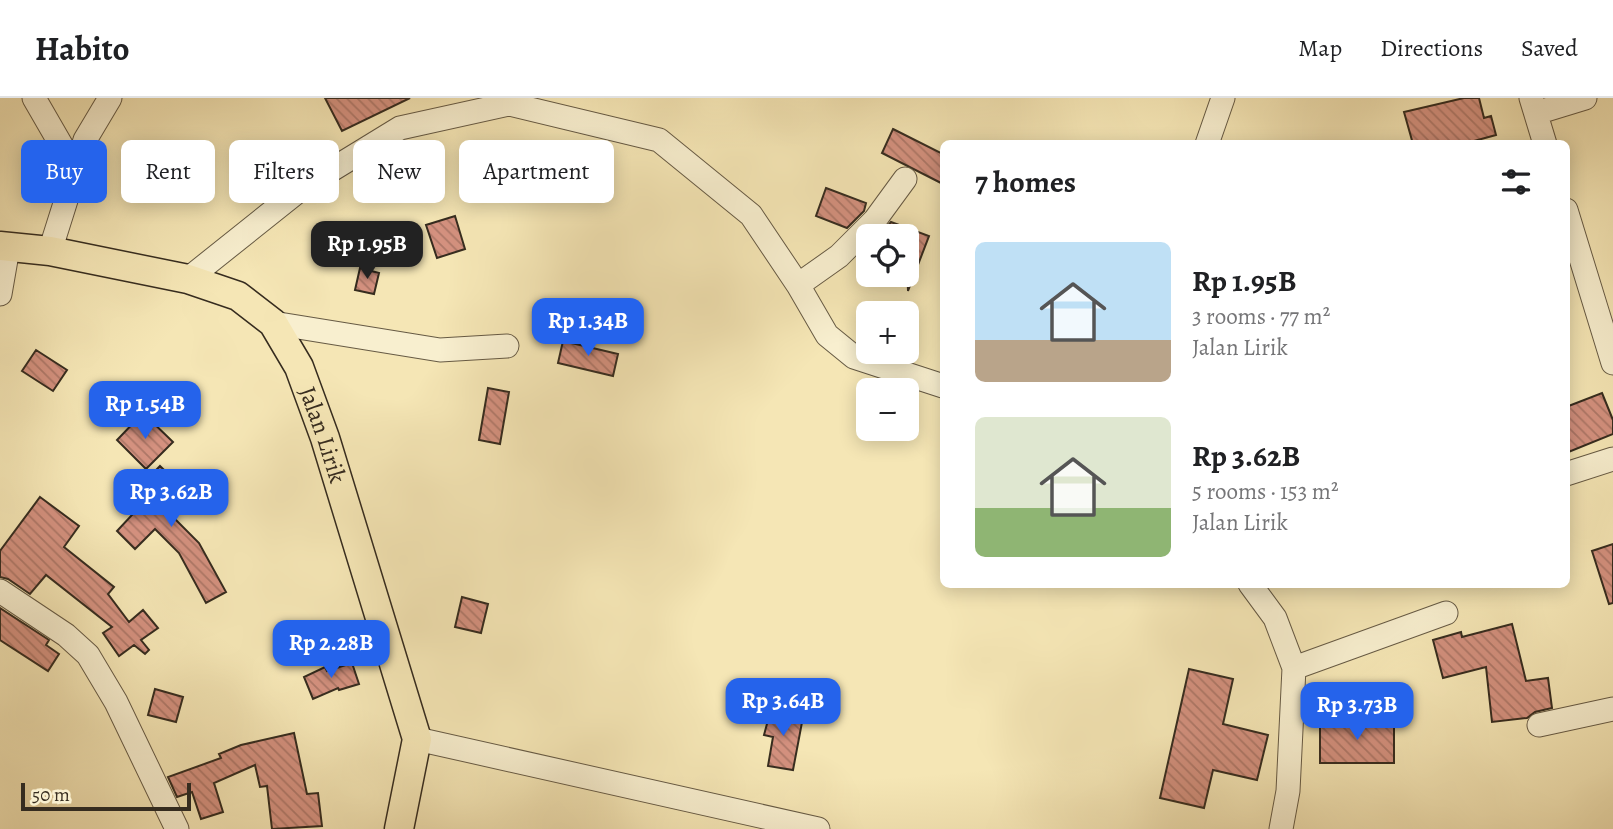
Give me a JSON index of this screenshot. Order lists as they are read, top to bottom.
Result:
{
  "streets": {
    "main road": ["Jalan Lirik"]
  },
  "scale_bar": "50 m",
  "page": {
    "header": "Habito",
    "nav": ["Map", "Directions", "Saved"],
    "chip": [
      "Buy",
      "Rent",
      "Filters",
      "New",
      "Apartment"
    ],
    "heading": "7 homes",
    "price": [
      "Rp 1.95B",
      "Rp 1.34B",
      "Rp 1.54B",
      "Rp 3.62B",
      "Rp 2.28B",
      "Rp 3.64B",
      "Rp 3.73B"
    ],
    "map_buttons": ["+", "−"],
    "list": [
      {
        "name": "Rp 1.95B",
        "note": "3 rooms · 77 m² · Jalan Lirik"
      },
      {
        "name": "Rp 3.62B",
        "note": "5 rooms · 153 m² · Jalan Lirik"
      }
    ],
    "scale": "50 m"
  }
}
